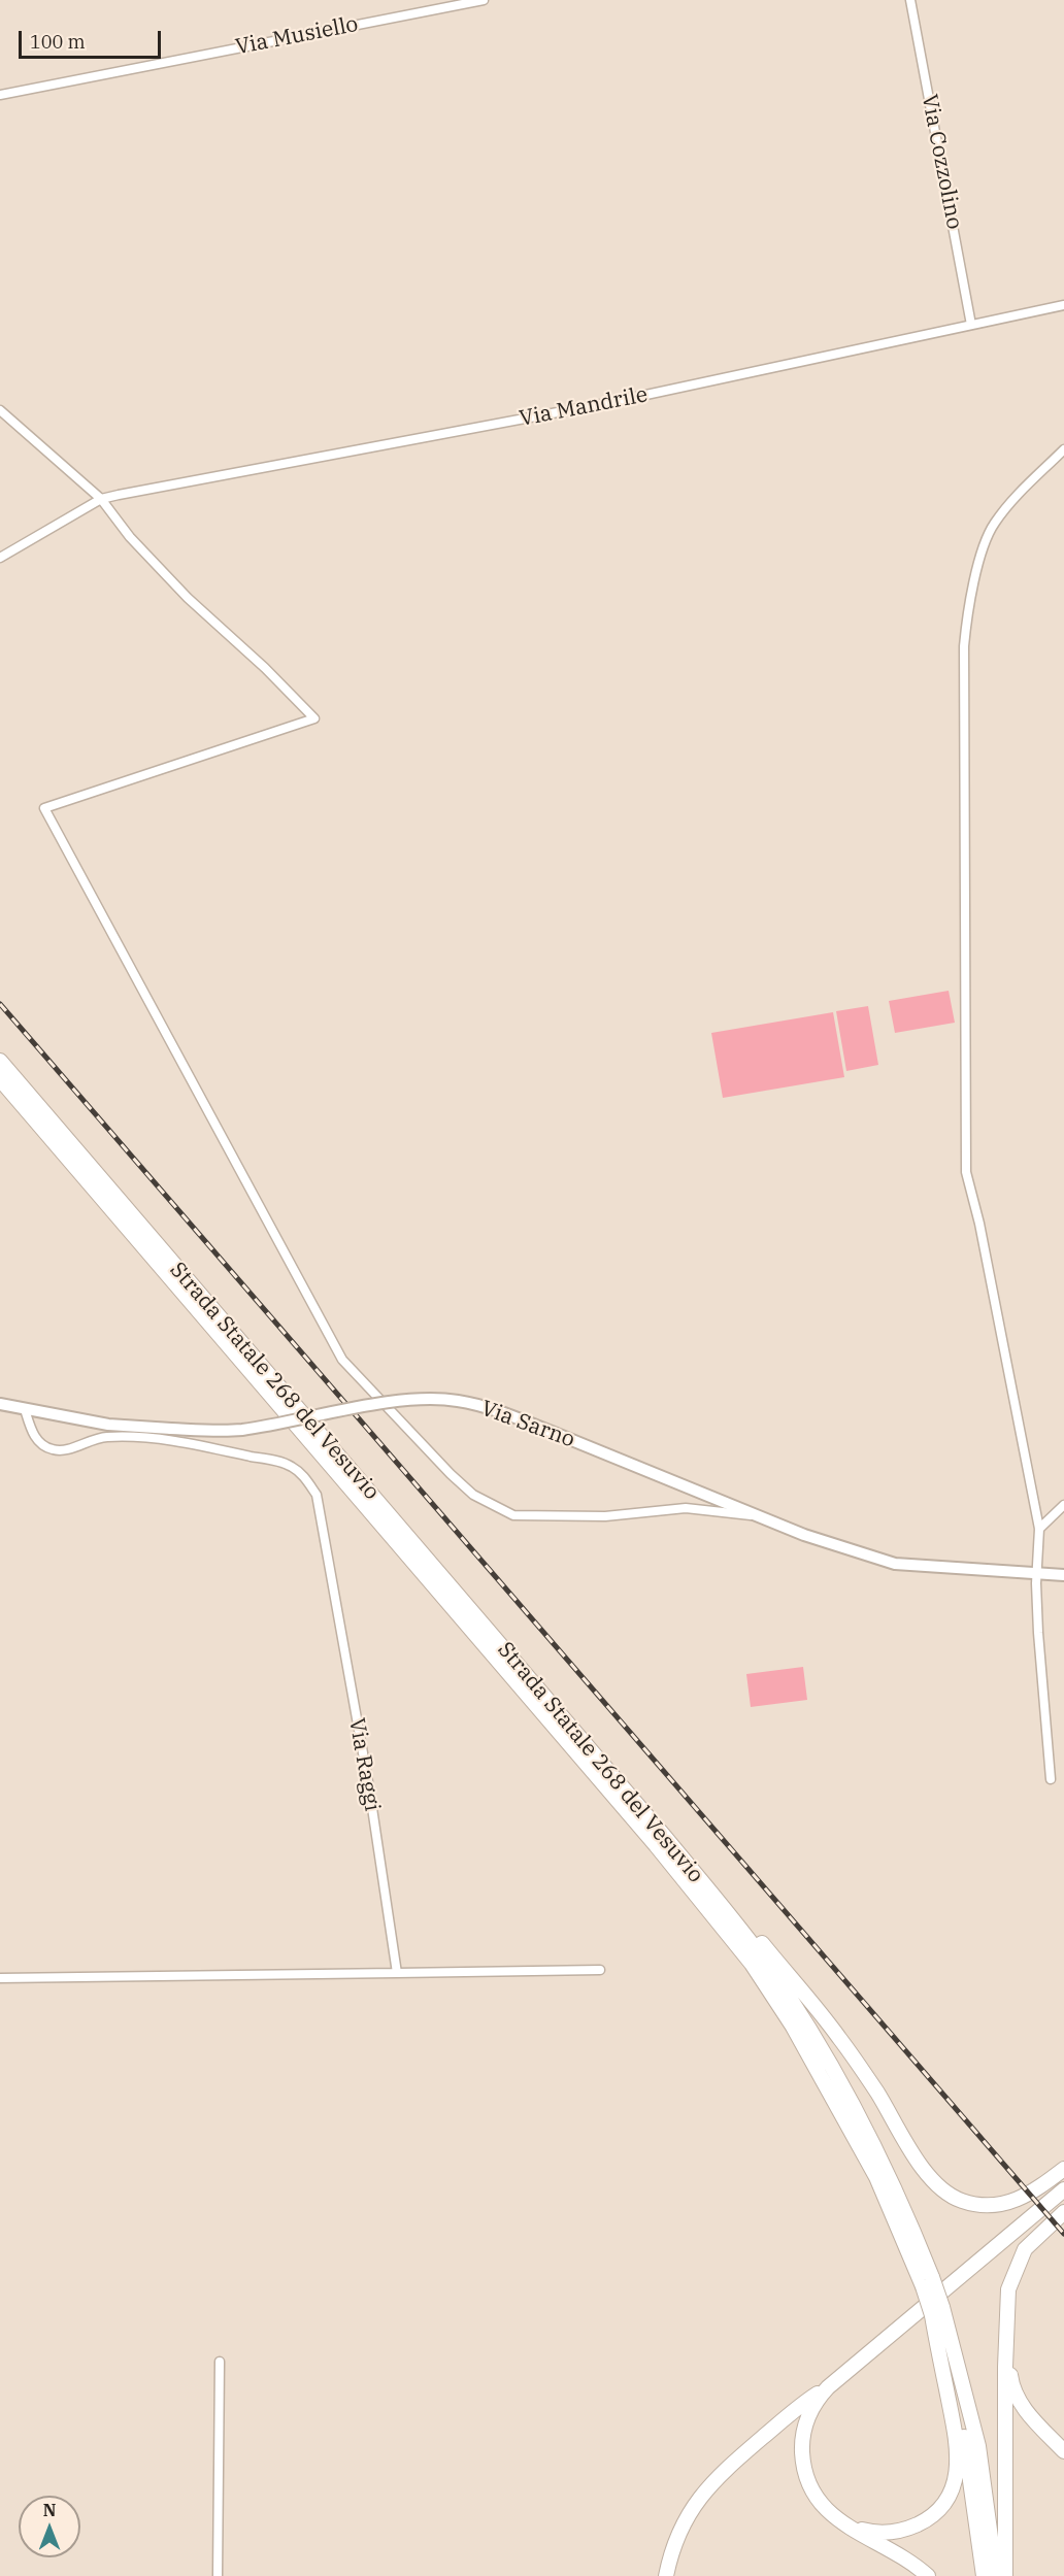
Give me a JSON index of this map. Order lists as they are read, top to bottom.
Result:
{
  "streets": {
    "highway": ["Strada Statale 268 del Vesuvio"],
    "street": [
      "Via Musiello",
      "Via Cozzolino",
      "Via Mandrile",
      "Via Sarno",
      "Via Raggi"
    ]
  },
  "crossings": [
    ["Via Cozzolino", "Via Mandrile"],
    ["Via Sarno", "Via Raggi"]
  ],
  "scale_bar": "100 m",
  "north": "top"
}
